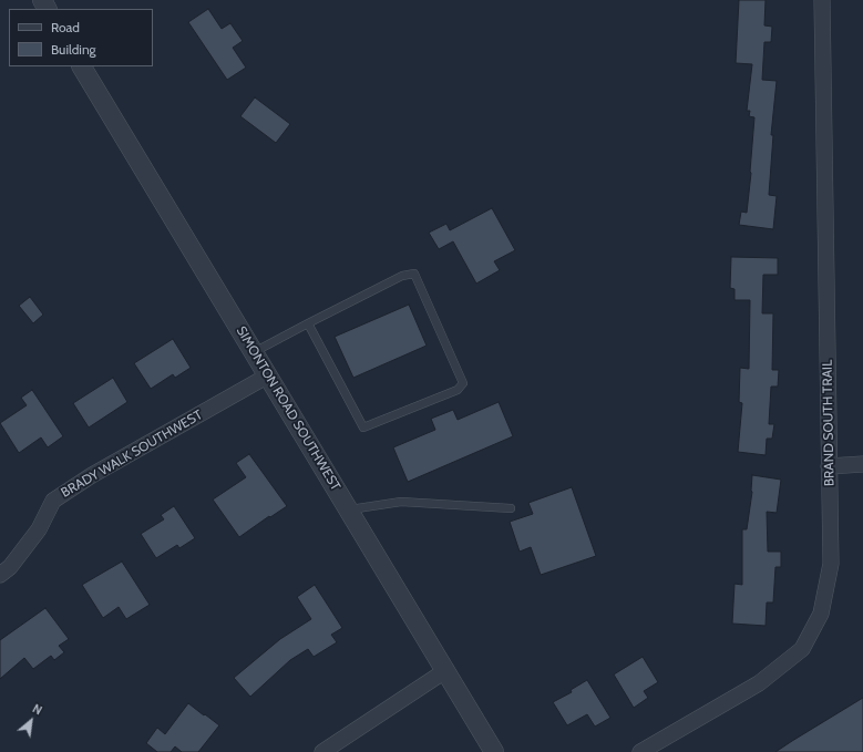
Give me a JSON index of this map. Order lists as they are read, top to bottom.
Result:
{
  "streets": {
    "street": ["SIMONTON ROAD SOUTHWEST", "BRAND SOUTH TRAIL", "BRADY WALK SOUTHWEST"]
  },
  "crossings": [
    ["SIMONTON ROAD SOUTHWEST", "BRADY WALK SOUTHWEST"]
  ],
  "legend": ["Road", "Building"],
  "north": "top right"
}
